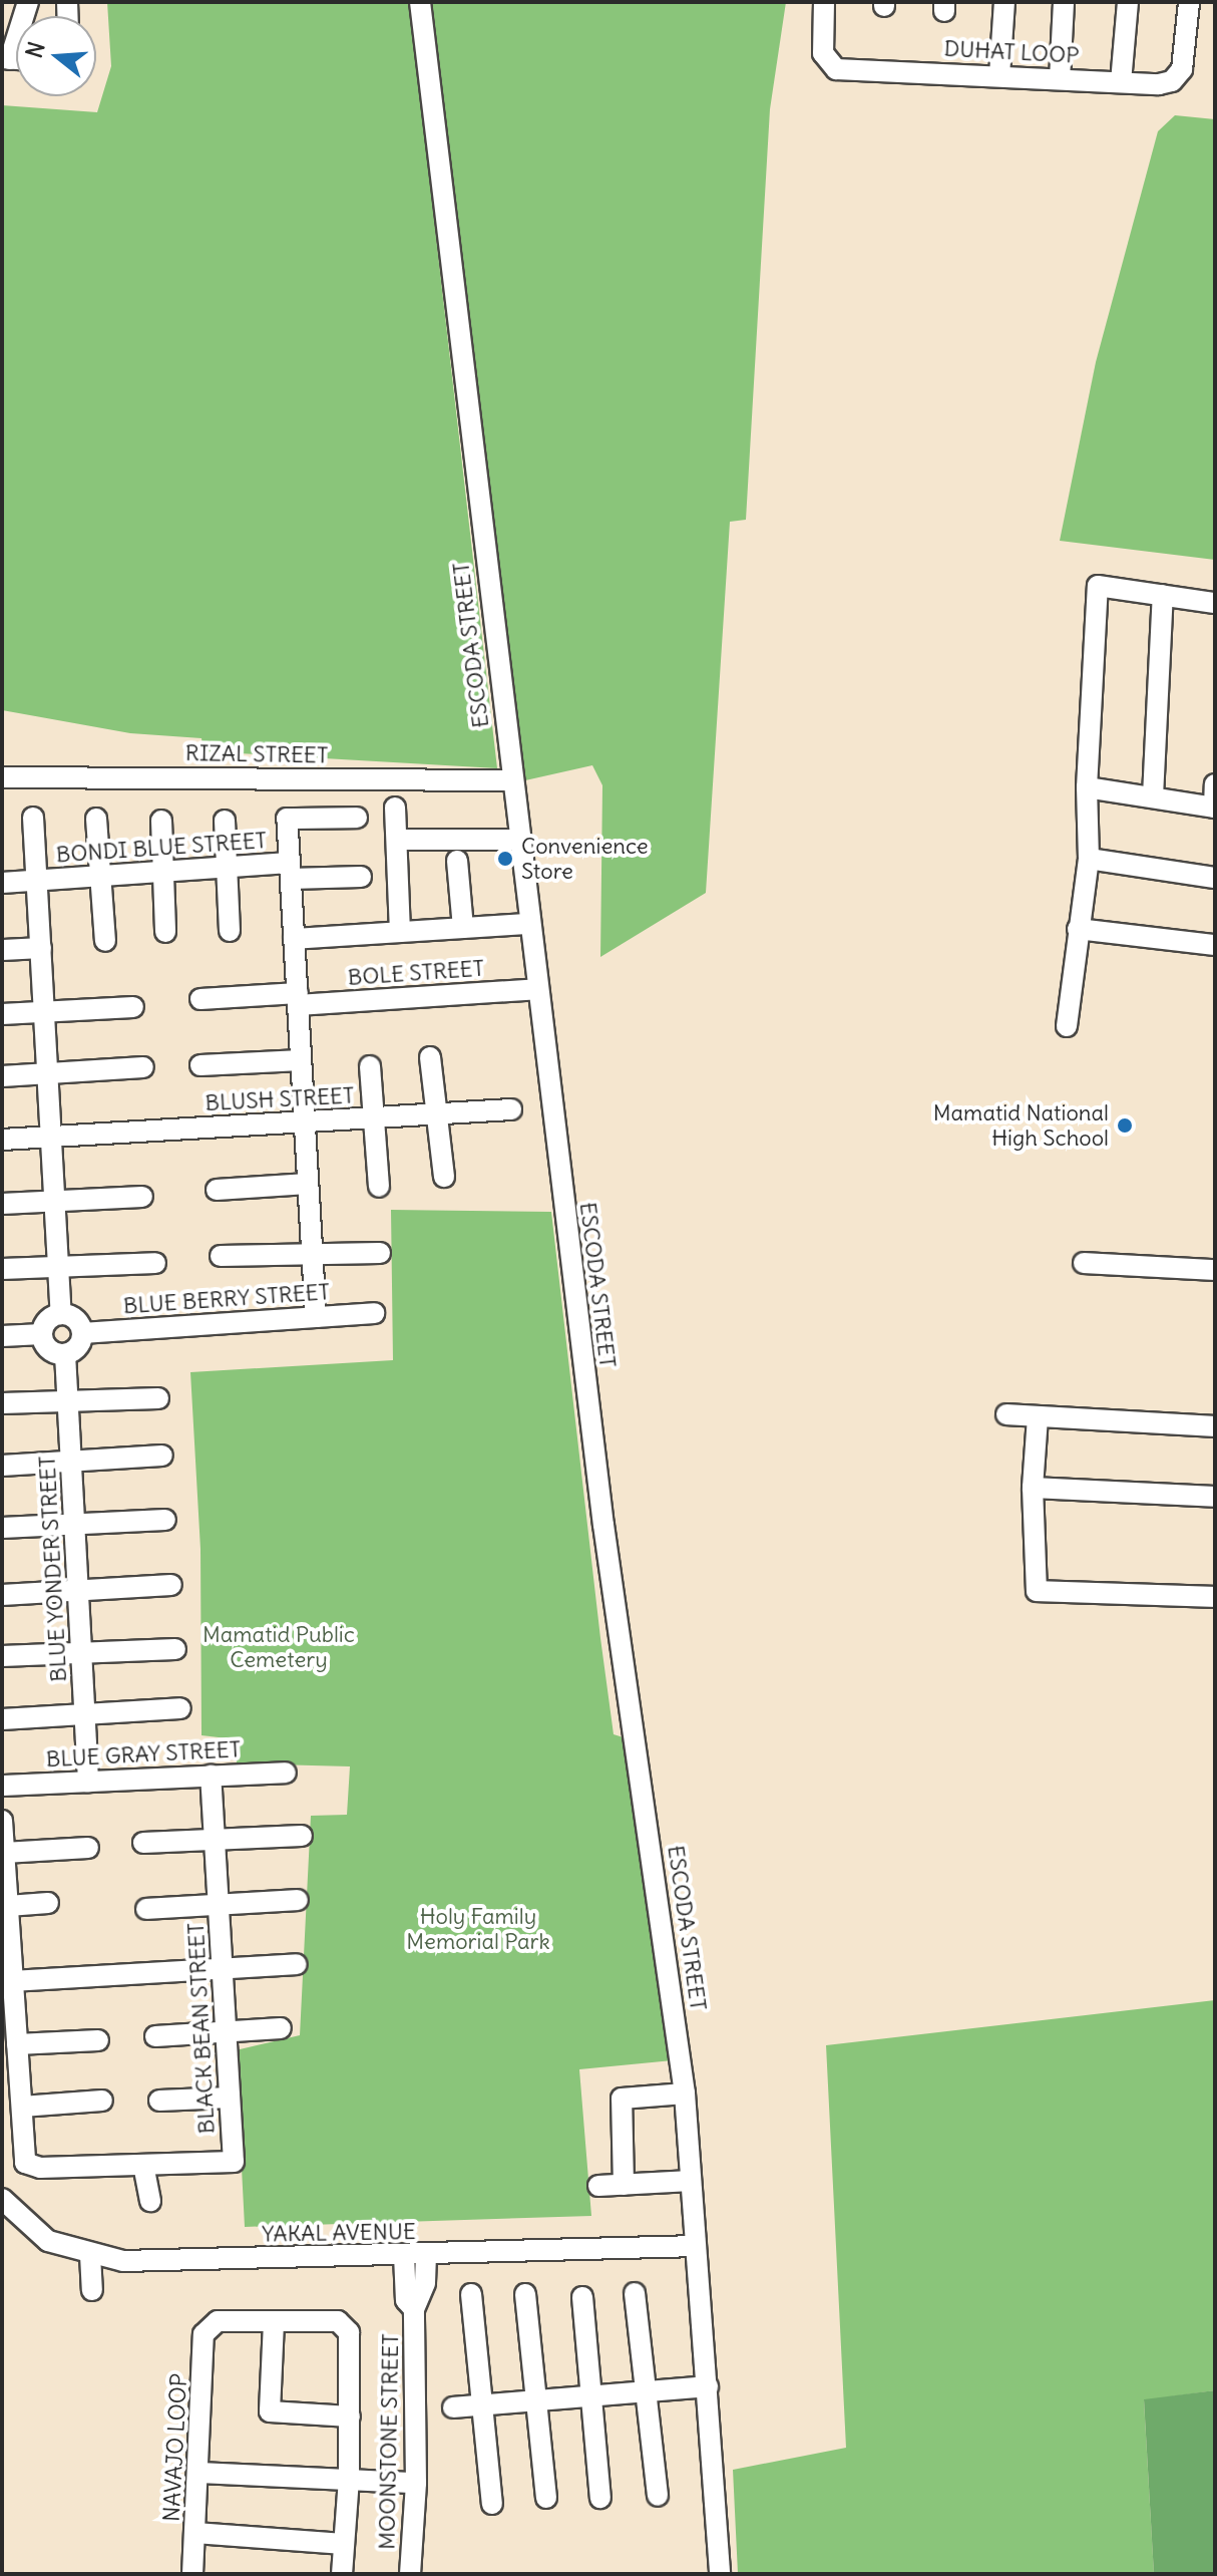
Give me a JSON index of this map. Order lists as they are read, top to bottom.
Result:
{
  "streets": {
    "street": [
      "DUHAT LOOP",
      "ESCODA STREET",
      "RIZAL STREET",
      "BONDI BLUE STREET",
      "BOLE STREET",
      "BLUSH STREET",
      "BLUE BERRY STREET",
      "BLUE YONDER STREET",
      "BLUE GRAY STREET",
      "BLACK BEAN STREET",
      "YAKAL AVENUE",
      "MOONSTONE STREET",
      "NAVAJO LOOP"
    ]
  },
  "crossings": [
    ["ESCODA STREET", "RIZAL STREET"],
    ["ESCODA STREET", "BOLE STREET"],
    ["ESCODA STREET", "YAKAL AVENUE"],
    ["BLUE BERRY STREET", "BLUE YONDER STREET"],
    ["BLUE YONDER STREET", "BLUE GRAY STREET"],
    ["BLUE GRAY STREET", "BLACK BEAN STREET"],
    ["YAKAL AVENUE", "MOONSTONE STREET"]
  ],
  "parks": ["Mamatid Public Cemetery", "Holy Family Memorial Park"],
  "places": ["Convenience Store", "Mamatid National High School"],
  "north": "left"
}
